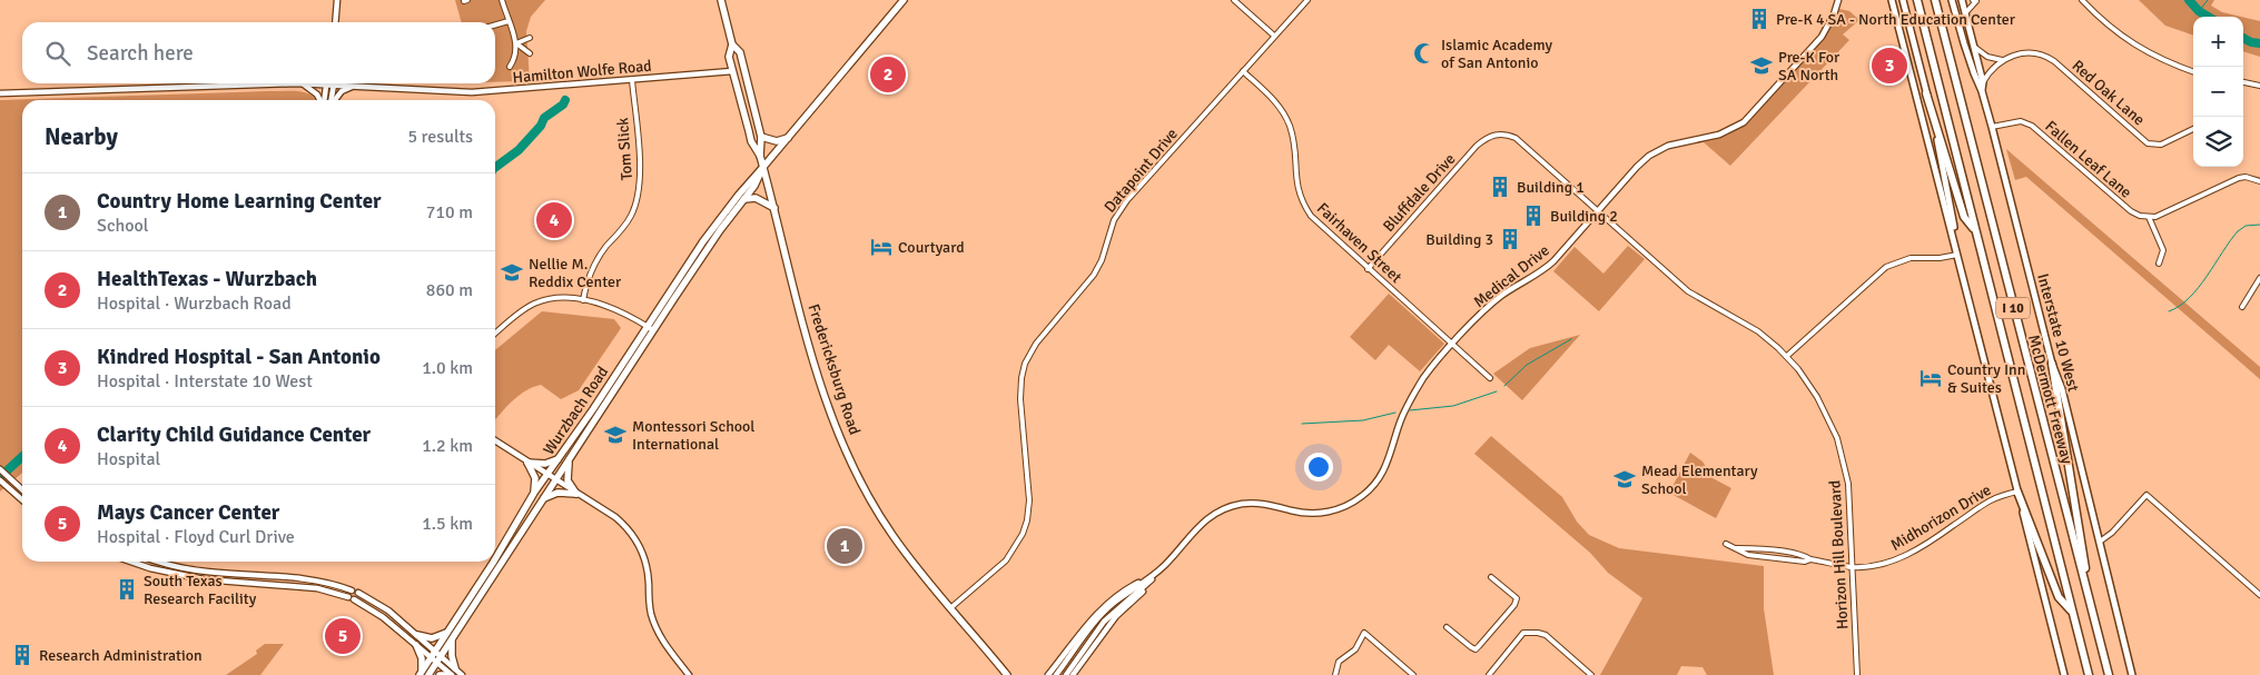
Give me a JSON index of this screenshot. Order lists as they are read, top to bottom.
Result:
{
  "streets": {
    "highway": ["I 10", "McDermott Freeway"],
    "main road": ["Interstate 10 West", "Fredericksburg Road", "Wurzbach Road"],
    "street": [
      "Hamilton Wolfe Road",
      "Red Oak Lane",
      "Tom Slick",
      "Fallen Leaf Lane",
      "Datapoint Drive",
      "Bluffdale Drive",
      "Fairhaven Street",
      "Medical Drive",
      "Midhorizon Drive",
      "Horizon Hill Boulevard"
    ]
  },
  "crossings": [
    ["Hamilton Wolfe Road", "Tom Slick"],
    ["Hamilton Wolfe Road", "Fredericksburg Road"],
    ["Fallen Leaf Lane", "Interstate 10 West"],
    ["Datapoint Drive", "Fairhaven Street"],
    ["Datapoint Drive", "Fredericksburg Road"],
    ["Bluffdale Drive", "Fairhaven Street"],
    ["Bluffdale Drive", "Horizon Hill Boulevard"],
    ["Fairhaven Street", "Medical Drive"],
    ["Medical Drive", "Horizon Hill Boulevard"],
    ["Fredericksburg Road", "Wurzbach Road"],
    ["Midhorizon Drive", "Horizon Hill Boulevard"]
  ],
  "places": {
    "building": [
      "Pre-K 4 SA - North Education Center",
      "Building 1",
      "Building 2",
      "Building 3",
      "South Texas Research Facility",
      "Research Administration"
    ],
    "mosque": ["Islamic Academy of San Antonio"],
    "school or university": [
      "Pre-K For SA North",
      "Nellie M. Reddix Center",
      "Montessori School International",
      "Mead Elementary School"
    ],
    "hotel": ["Courtyard", "Country Inn & Suites"]
  },
  "page": {
    "map_buttons": ["+", "−"],
    "search": "Search here",
    "pins": [
      "3",
      "2",
      "4",
      "1",
      "5"
    ],
    "heading": ["Nearby", "5 results"],
    "list": [
      {
        "mark": "1",
        "name": "Country Home Learning Center",
        "note": "School",
        "value": "710 m"
      },
      {
        "mark": "2",
        "name": "HealthTexas - Wurzbach",
        "note": "Hospital · Wurzbach Road",
        "value": "860 m"
      },
      {
        "mark": "3",
        "name": "Kindred Hospital - San Antonio",
        "note": "Hospital · Interstate 10 West",
        "value": "1.0 km"
      },
      {
        "mark": "4",
        "name": "Clarity Child Guidance Center",
        "note": "Hospital",
        "value": "1.2 km"
      },
      {
        "mark": "5",
        "name": "Mays Cancer Center",
        "note": "Hospital · Floyd Curl Drive",
        "value": "1.5 km"
      }
    ]
  }
}
